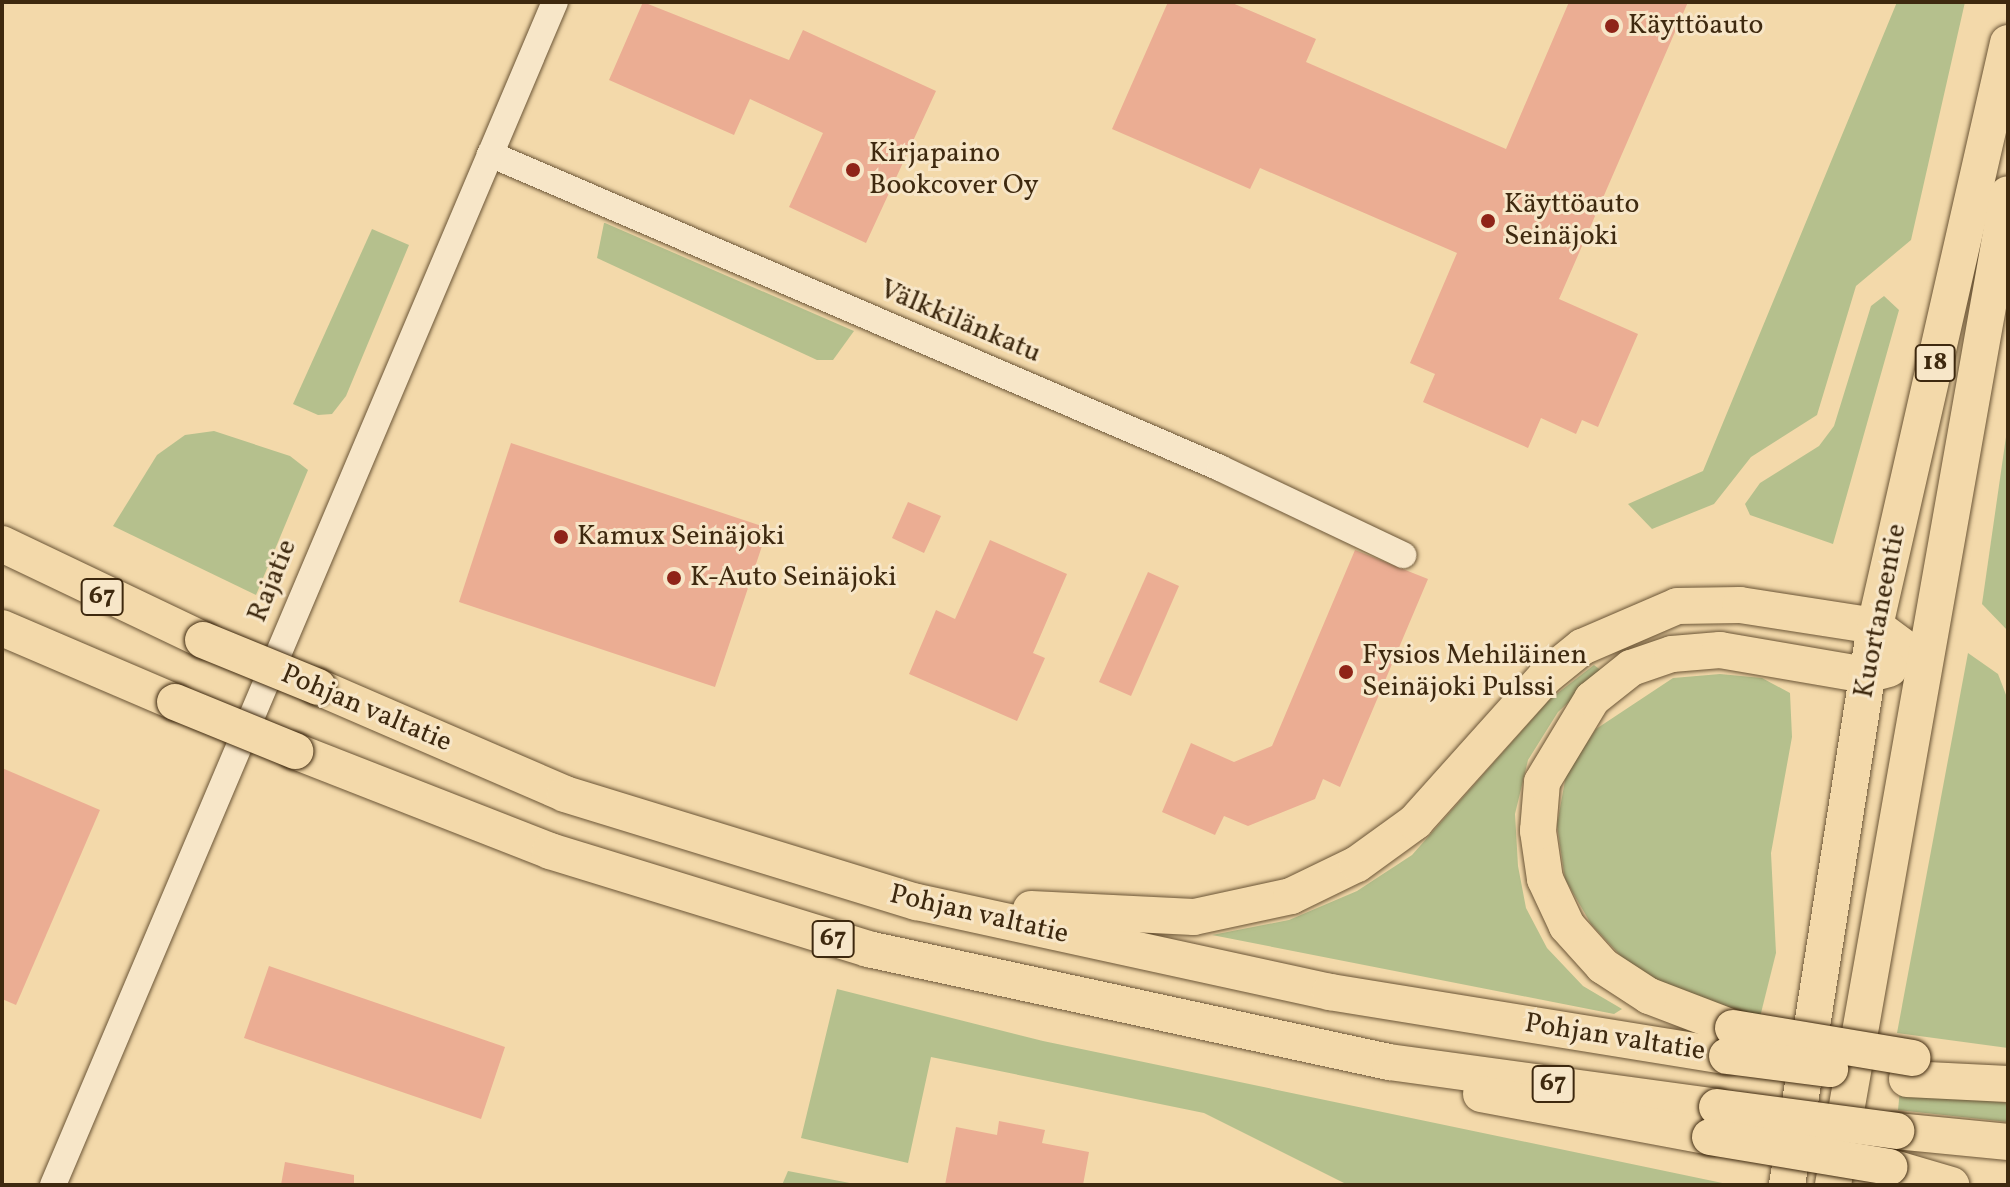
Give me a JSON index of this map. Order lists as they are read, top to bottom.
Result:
{
  "streets": {
    "highway": [
      "18",
      "67",
      "Kuortaneentie",
      "Pohjan valtatie"
    ],
    "street": ["Välkkilänkatu", "Rajatie"]
  },
  "crossings": [
    ["Välkkilänkatu", "Rajatie"]
  ],
  "places": [
    "Käyttöauto",
    "Kirjapaino Bookcover Oy",
    "Käyttöauto Seinäjoki",
    "Kamux Seinäjoki",
    "K-Auto Seinäjoki",
    "Fysios Mehiläinen Seinäjoki Pulssi"
  ]
}
